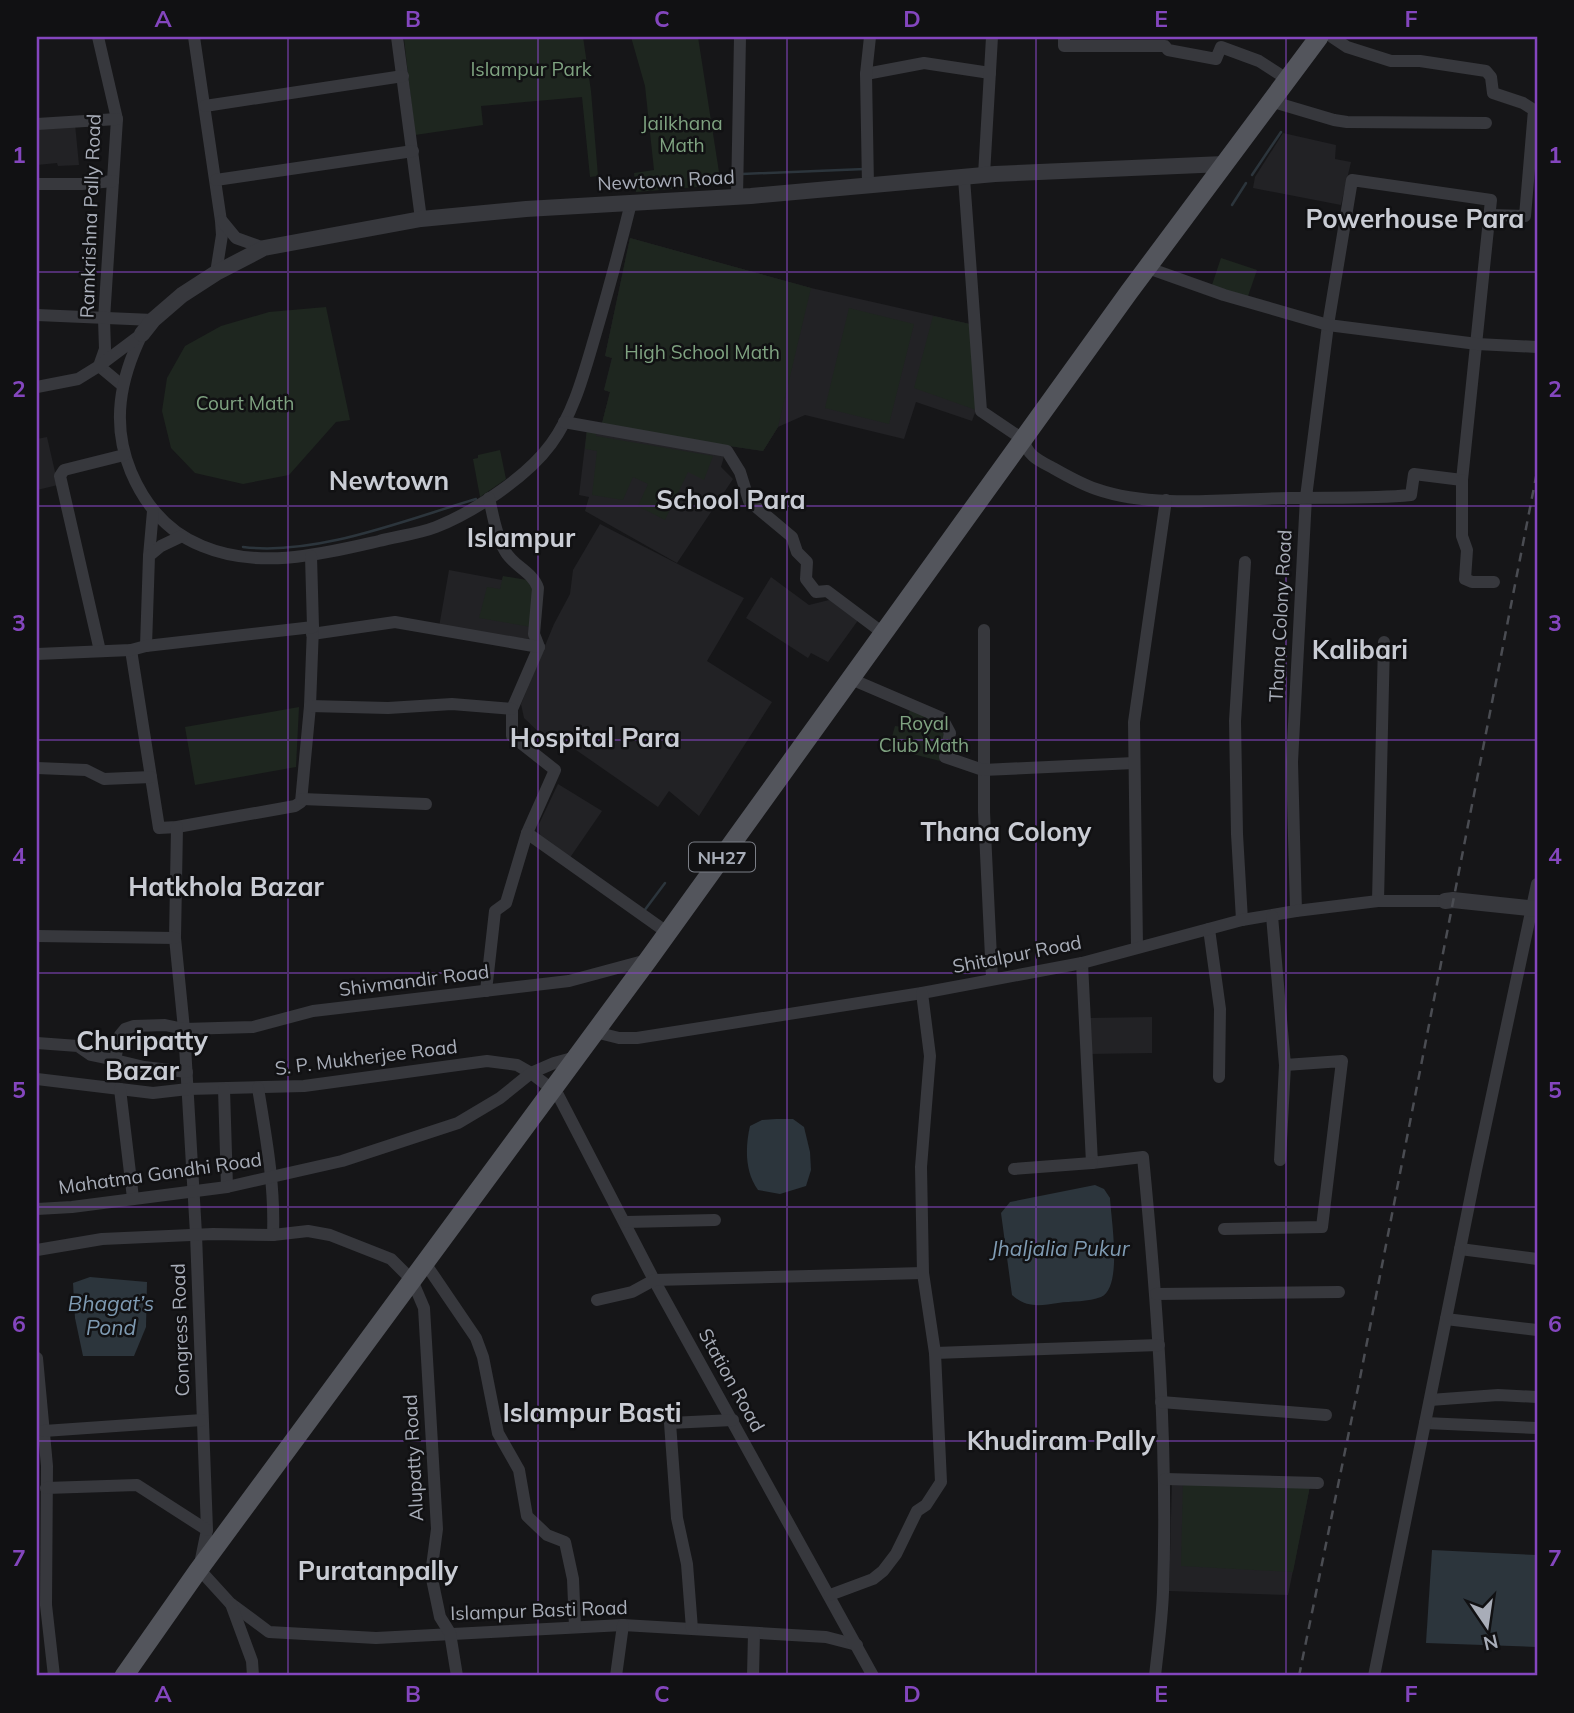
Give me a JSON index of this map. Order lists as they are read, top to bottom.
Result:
{
  "streets": {
    "main road": ["NH27"],
    "street": [
      "Newtown Road",
      "Ramkrishna Pally Road",
      "Thana Colony Road",
      "Shitalpur Road",
      "Shivmandir Road",
      "S. P. Mukherjee Road",
      "Mahatma Gandhi Road",
      "Congress Road",
      "Station Road",
      "Alupatty Road",
      "Islampur Basti Road"
    ]
  },
  "crossings": [
    ["Newtown Road", "NH27"],
    ["Thana Colony Road", "Shitalpur Road"],
    ["NH27", "Shitalpur Road"],
    ["NH27", "Shivmandir Road"],
    ["NH27", "Mahatma Gandhi Road"],
    ["NH27", "Congress Road"],
    ["NH27", "Station Road"],
    ["NH27", "Alupatty Road"],
    ["Shivmandir Road", "Congress Road"],
    ["S. P. Mukherjee Road", "Mahatma Gandhi Road"],
    ["S. P. Mukherjee Road", "Congress Road"],
    ["Mahatma Gandhi Road", "Congress Road"],
    ["Station Road", "Islampur Basti Road"],
    ["Alupatty Road", "Islampur Basti Road"]
  ],
  "districts": [
    "Powerhouse Para",
    "Newtown",
    "School Para",
    "Islampur",
    "Kalibari",
    "Hospital Para",
    "Thana Colony",
    "Hatkhola Bazar",
    "Churipatty Bazar",
    "Islampur Basti",
    "Khudiram Pally",
    "Puratanpally"
  ],
  "water": ["Jhaljalia Pukur", "Bhagat’s Pond"],
  "parks": [
    "Islampur Park",
    "Jailkhana Math",
    "High School Math",
    "Court Math",
    "Royal Club Math"
  ],
  "north": "bottom",
  "grid": {
    "columns": [
      "A",
      "B",
      "C",
      "D",
      "E",
      "F"
    ],
    "rows": [
      "1",
      "2",
      "3",
      "4",
      "5",
      "6",
      "7"
    ]
  }
}
